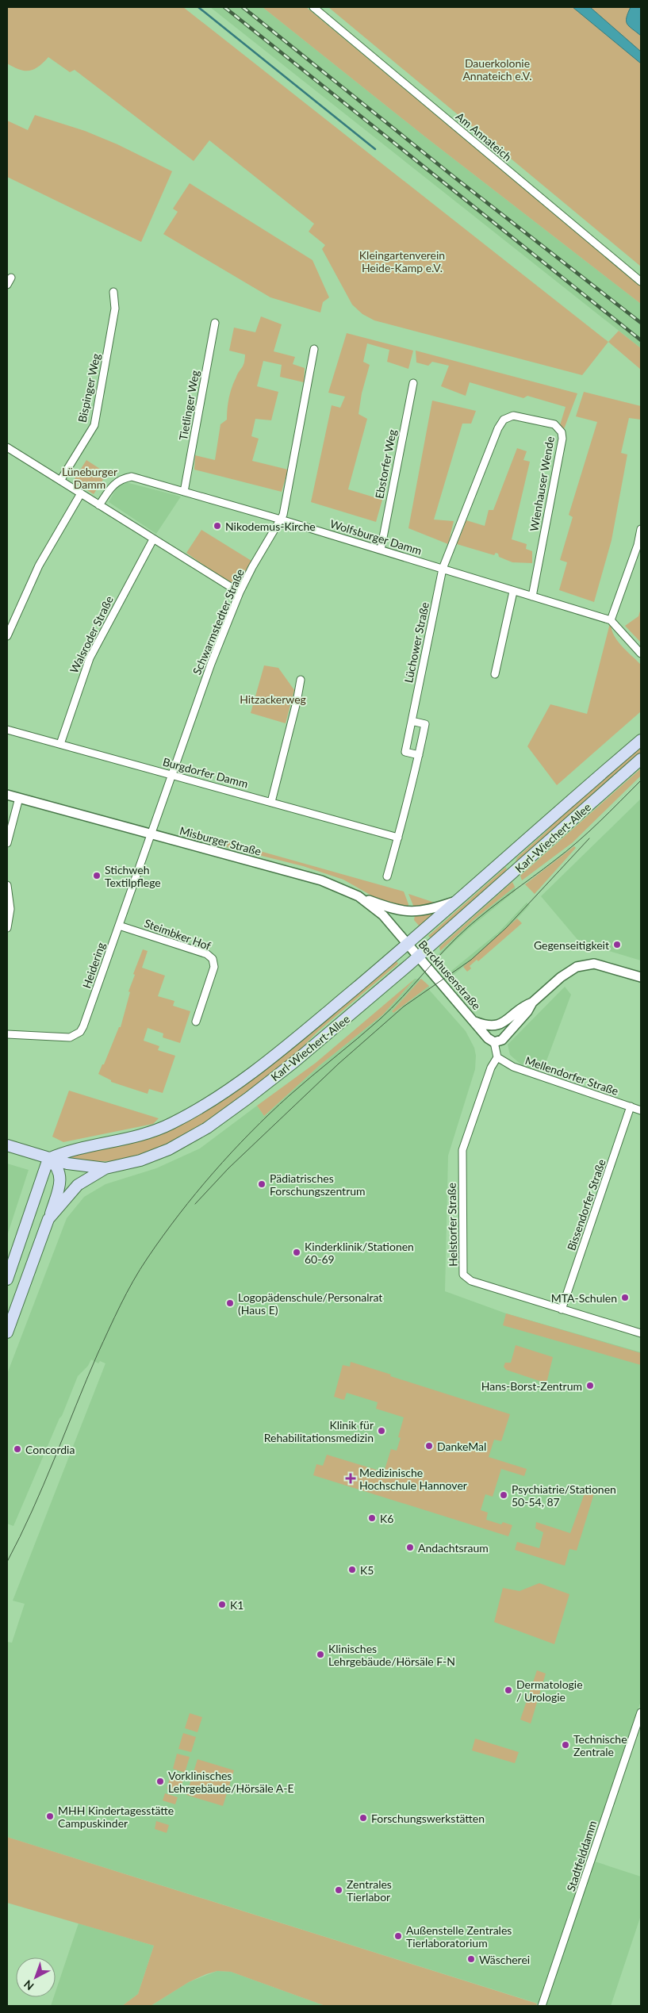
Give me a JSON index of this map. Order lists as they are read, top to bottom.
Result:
{
  "streets": {
    "main road": ["Karl-Wiechert-Allee"],
    "street": [
      "Am Annateich",
      "Bispinger Weg",
      "Tietlinger Weg",
      "Ebstorfer Weg",
      "Wienhauser Wende",
      "Wolfsburger Damm",
      "Schwarmstedter Straße",
      "Walsroder Straße",
      "Lüchower Straße",
      "Burgdorfer Damm",
      "Misburger Straße",
      "Steimbker Hof",
      "Heidering",
      "Berckhusenstraße",
      "Mellendorfer Straße",
      "Bissendorfer Straße",
      "Helstorfer Straße",
      "Stadtfelddamm"
    ]
  },
  "crossings": [
    ["Tietlinger Weg", "Wolfsburger Damm"],
    ["Ebstorfer Weg", "Wolfsburger Damm"],
    ["Wienhauser Wende", "Wolfsburger Damm"],
    ["Wienhauser Wende", "Lüchower Straße"],
    ["Wolfsburger Damm", "Schwarmstedter Straße"],
    ["Wolfsburger Damm", "Lüchower Straße"],
    ["Schwarmstedter Straße", "Burgdorfer Damm"],
    ["Schwarmstedter Straße", "Misburger Straße"],
    ["Schwarmstedter Straße", "Heidering"],
    ["Walsroder Straße", "Burgdorfer Damm"],
    ["Karl-Wiechert-Allee", "Misburger Straße"],
    ["Karl-Wiechert-Allee", "Berckhusenstraße"],
    ["Misburger Straße", "Heidering"],
    ["Misburger Straße", "Berckhusenstraße"],
    ["Steimbker Hof", "Heidering"],
    ["Mellendorfer Straße", "Bissendorfer Straße"],
    ["Mellendorfer Straße", "Helstorfer Straße"],
    ["Bissendorfer Straße", "Helstorfer Straße"]
  ],
  "parks": [
    "Dauerkolonie Annateich e.V.",
    "Kleingartenverein Heide-Kamp e.V.",
    "Lüneburger Damm",
    "Hitzackerweg"
  ],
  "places": {
    "other": [
      "Nikodemus-Kirche",
      "Stichweh Textilpflege",
      "Gegenseitigkeit",
      "Pädiatrisches Forschungszentrum",
      "Kinderklinik/Stationen 60-69",
      "MTA-Schulen",
      "Logopädenschule/Personalrat (Haus E)",
      "Hans-Borst-Zentrum",
      "Klinik für Rehabilitationsmedizin",
      "DankeMal",
      "Concordia",
      "Psychiatrie/Stationen 50-54, 87",
      "K6",
      "Andachtsraum",
      "K5",
      "K1",
      "Klinisches Lehrgebäude/Hörsäle F-N",
      "Dermatologie / Urologie",
      "Technische Zentrale",
      "Vorklinisches Lehrgebäude/Hörsäle A-E",
      "MHH Kindertagesstätte Campuskinder",
      "Forschungswerkstätten",
      "Zentrales Tierlabor",
      "Außenstelle Zentrales Tierlaboratorium",
      "Wäscherei"
    ],
    "health": ["Medizinische Hochschule Hannover"]
  },
  "north": "bottom left"
}
